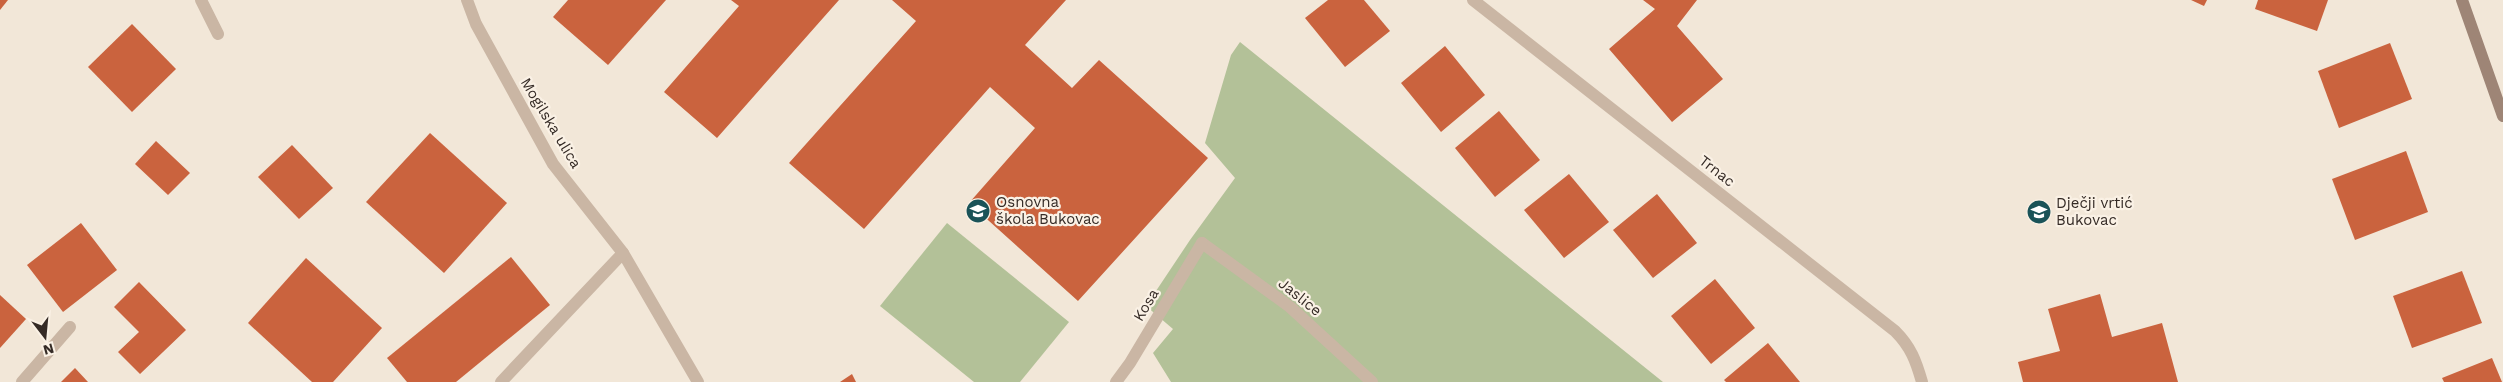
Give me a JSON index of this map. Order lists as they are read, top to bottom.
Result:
{
  "streets": {
    "street": [
      "Mogilska ulica",
      "Trnac",
      "Jaslice",
      "Kosa"
    ]
  },
  "crossings": [
    ["Jaslice", "Kosa"]
  ],
  "places": {
    "school or university": ["Osnovna škola Bukovac", "Dječji vrtić Bukovac"]
  },
  "north": "bottom"
}
